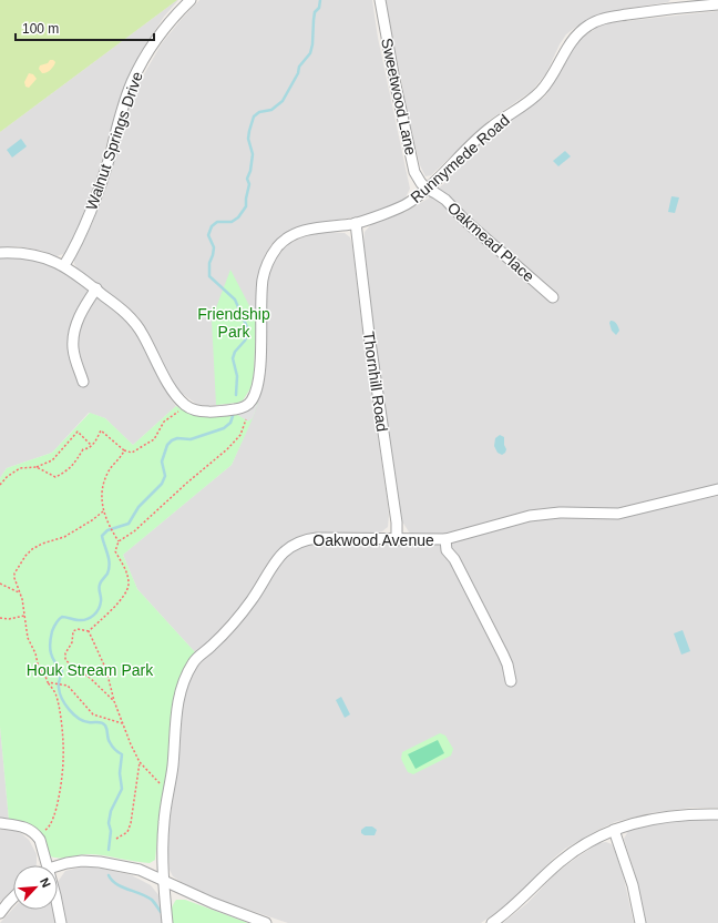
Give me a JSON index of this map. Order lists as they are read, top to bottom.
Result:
{
  "streets": {
    "street": [
      "Sweetwood Lane",
      "Walnut Springs Drive",
      "Runnymede Road",
      "Oakmead Place",
      "Thornhill Road",
      "Oakwood Avenue"
    ]
  },
  "crossings": [
    ["Sweetwood Lane", "Runnymede Road"],
    ["Sweetwood Lane", "Oakmead Place"],
    ["Runnymede Road", "Oakmead Place"],
    ["Runnymede Road", "Thornhill Road"],
    ["Thornhill Road", "Oakwood Avenue"]
  ],
  "parks": ["Friendship Park", "Houk Stream Park"],
  "scale_bar": "100 m",
  "north": "top right"
}
